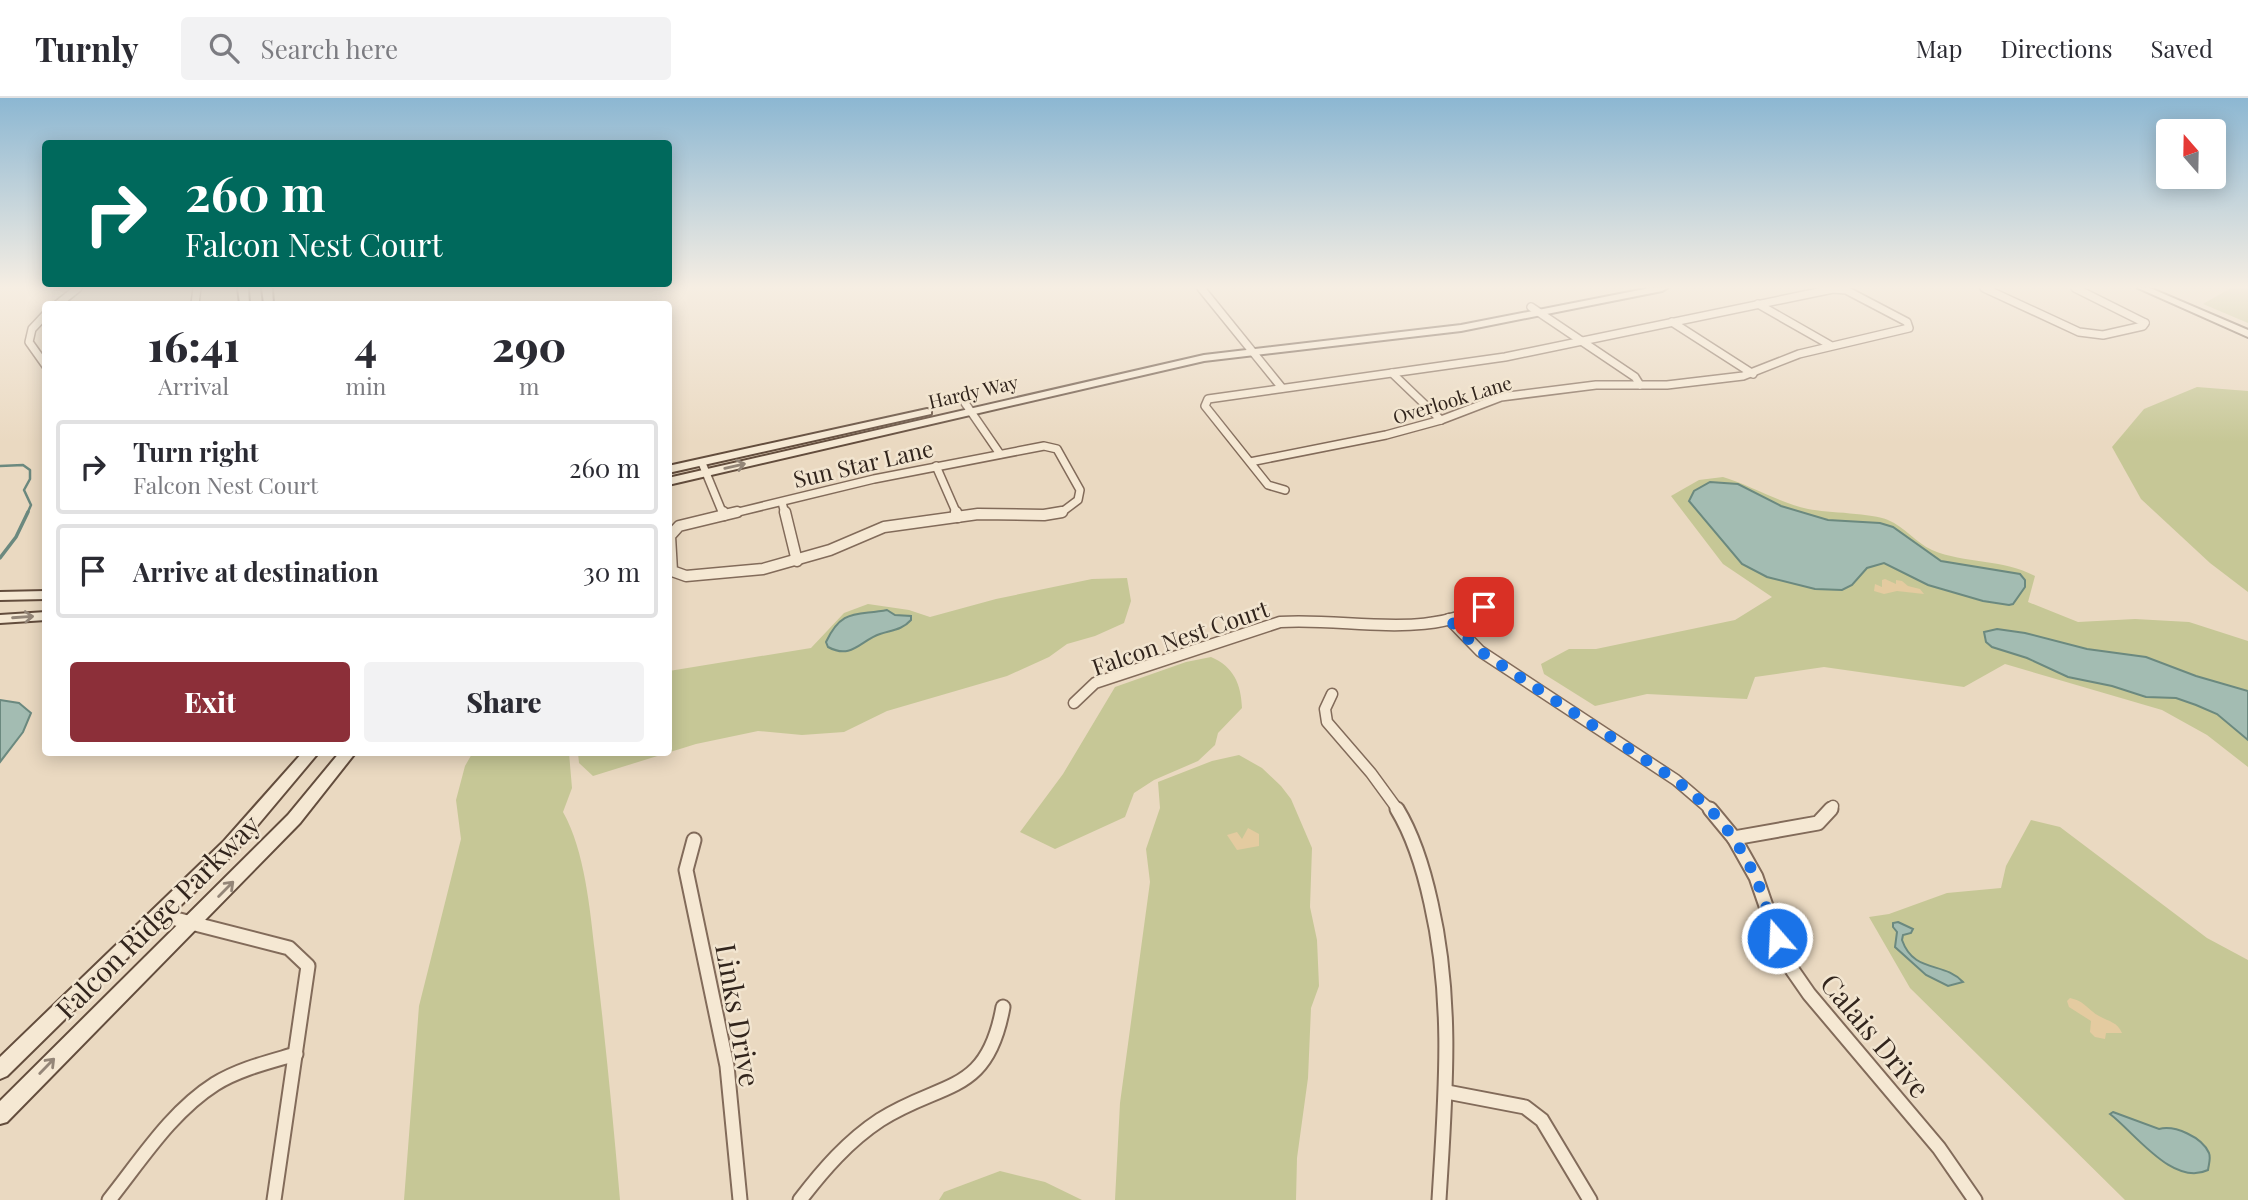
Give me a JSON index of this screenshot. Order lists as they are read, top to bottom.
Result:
{
  "streets": {
    "main road": ["Hardy Way", "Falcon Ridge Parkway"],
    "street": [
      "Overlook Lane",
      "Sun Star Lane",
      "Falcon Nest Court",
      "Links Drive",
      "Calais Drive"
    ]
  },
  "crossings": [
    ["Falcon Nest Court", "Calais Drive"]
  ],
  "north": "top",
  "page": {
    "header": "Turnly",
    "search": "Search here",
    "nav": ["Map", "Directions", "Saved"],
    "turn": ["260 m", "Falcon Nest Court"],
    "eta": [
      "16:41",
      "Arrival",
      "4",
      "min",
      "290",
      "m"
    ],
    "list": [
      {
        "name": "Turn right",
        "note": "Falcon Nest Court",
        "value": "260 m"
      },
      {
        "name": "Arrive at destination",
        "value": "30 m"
      }
    ],
    "buttons": ["Exit", "Share"]
  }
}
